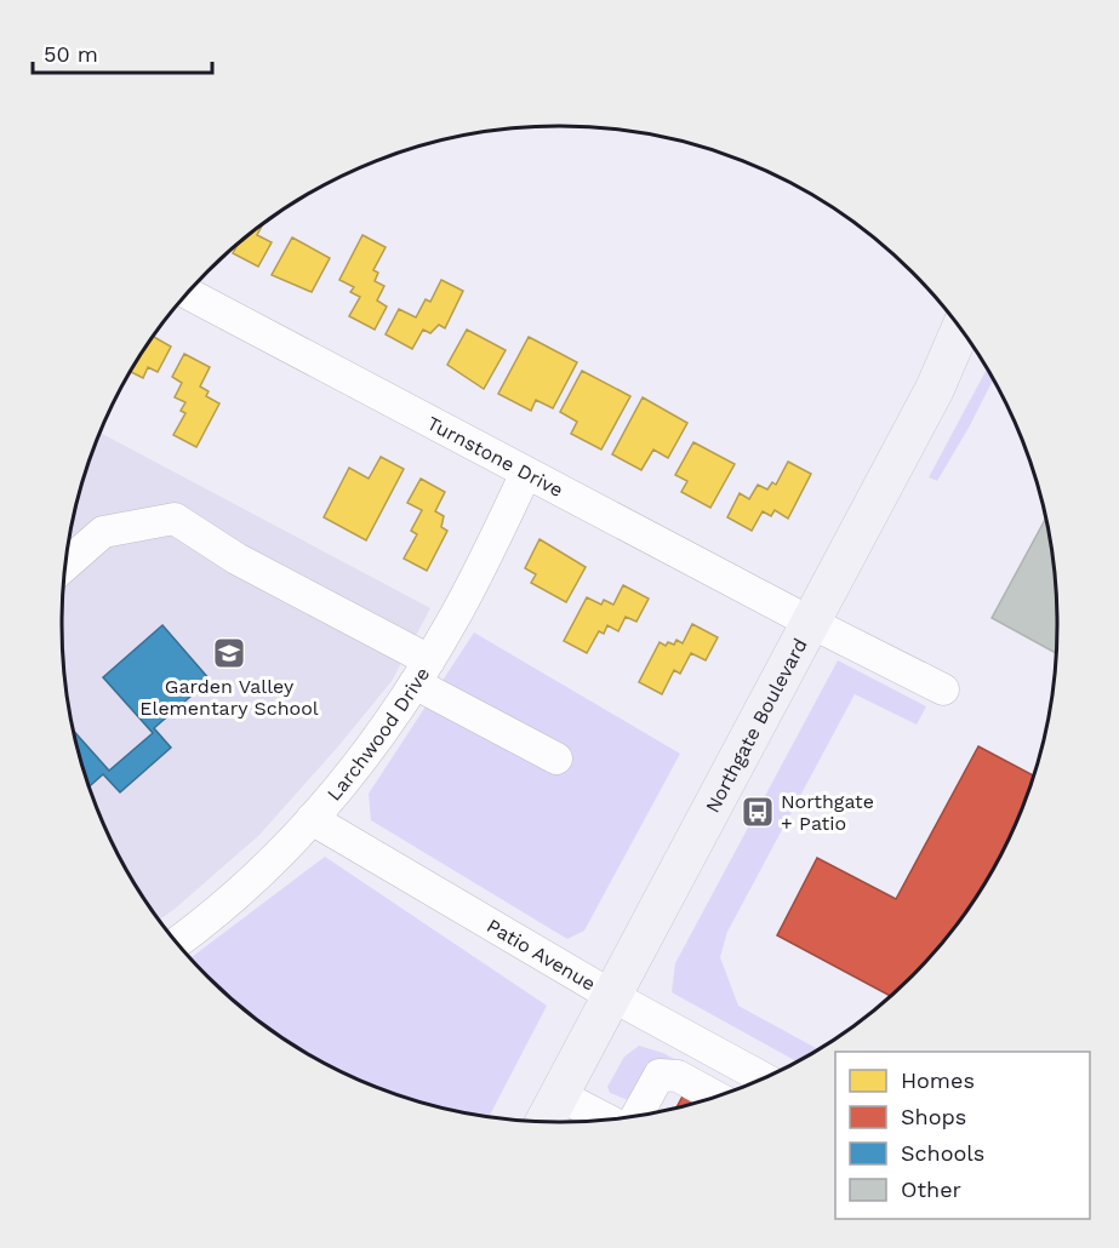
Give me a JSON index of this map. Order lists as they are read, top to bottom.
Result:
{
  "streets": {
    "main road": ["Northgate Boulevard"],
    "street": ["Turnstone Drive", "Larchwood Drive", "Patio Avenue"]
  },
  "crossings": [
    ["Turnstone Drive", "Northgate Boulevard"],
    ["Turnstone Drive", "Larchwood Drive"],
    ["Northgate Boulevard", "Patio Avenue"],
    ["Larchwood Drive", "Patio Avenue"]
  ],
  "places": {
    "school or university": ["Garden Valley Elementary School"],
    "bus stop": ["Northgate + Patio"]
  },
  "legend": [
    "Homes",
    "Shops",
    "Schools",
    "Other"
  ],
  "scale_bar": "50 m"
}
